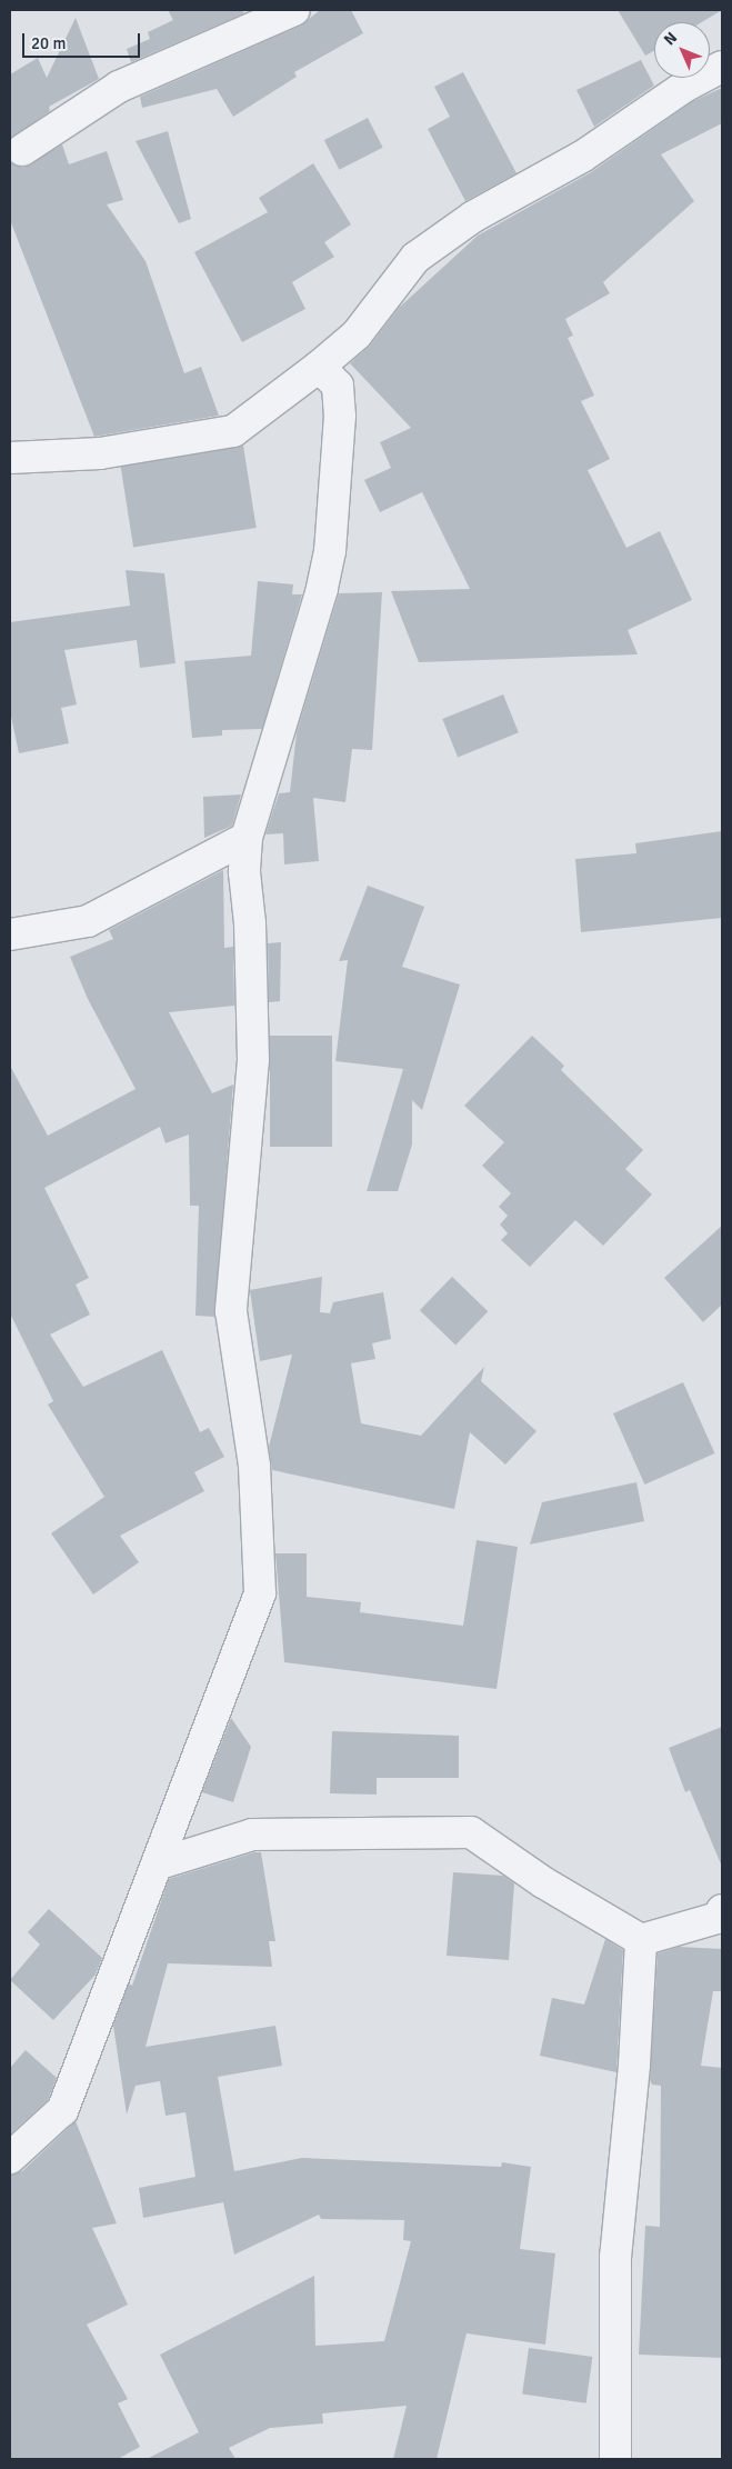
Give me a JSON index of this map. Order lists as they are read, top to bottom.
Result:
{
  "scale_bar": "20 m",
  "north": "top left"
}
